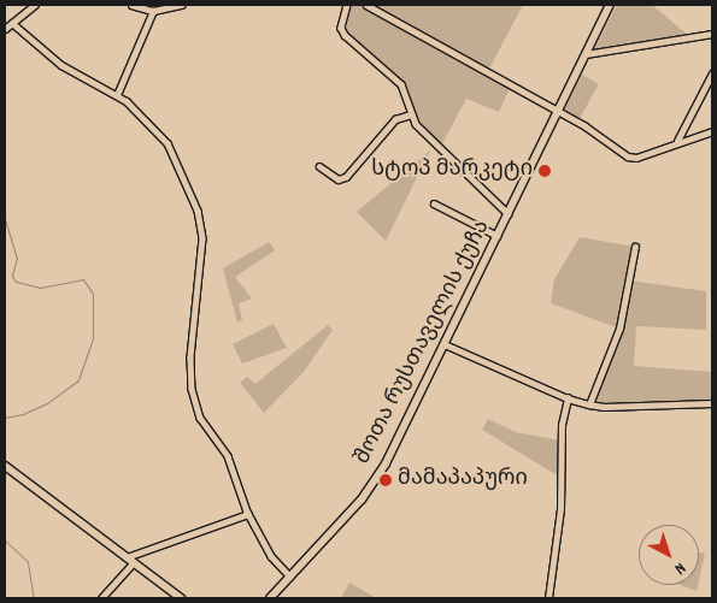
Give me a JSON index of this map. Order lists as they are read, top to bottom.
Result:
{
  "streets": {
    "main road": ["შოთა რუსთაველის ქუჩა"]
  },
  "places": ["სტოპ მარკეტი", "მამაპაპური"],
  "north": "bottom right"
}
